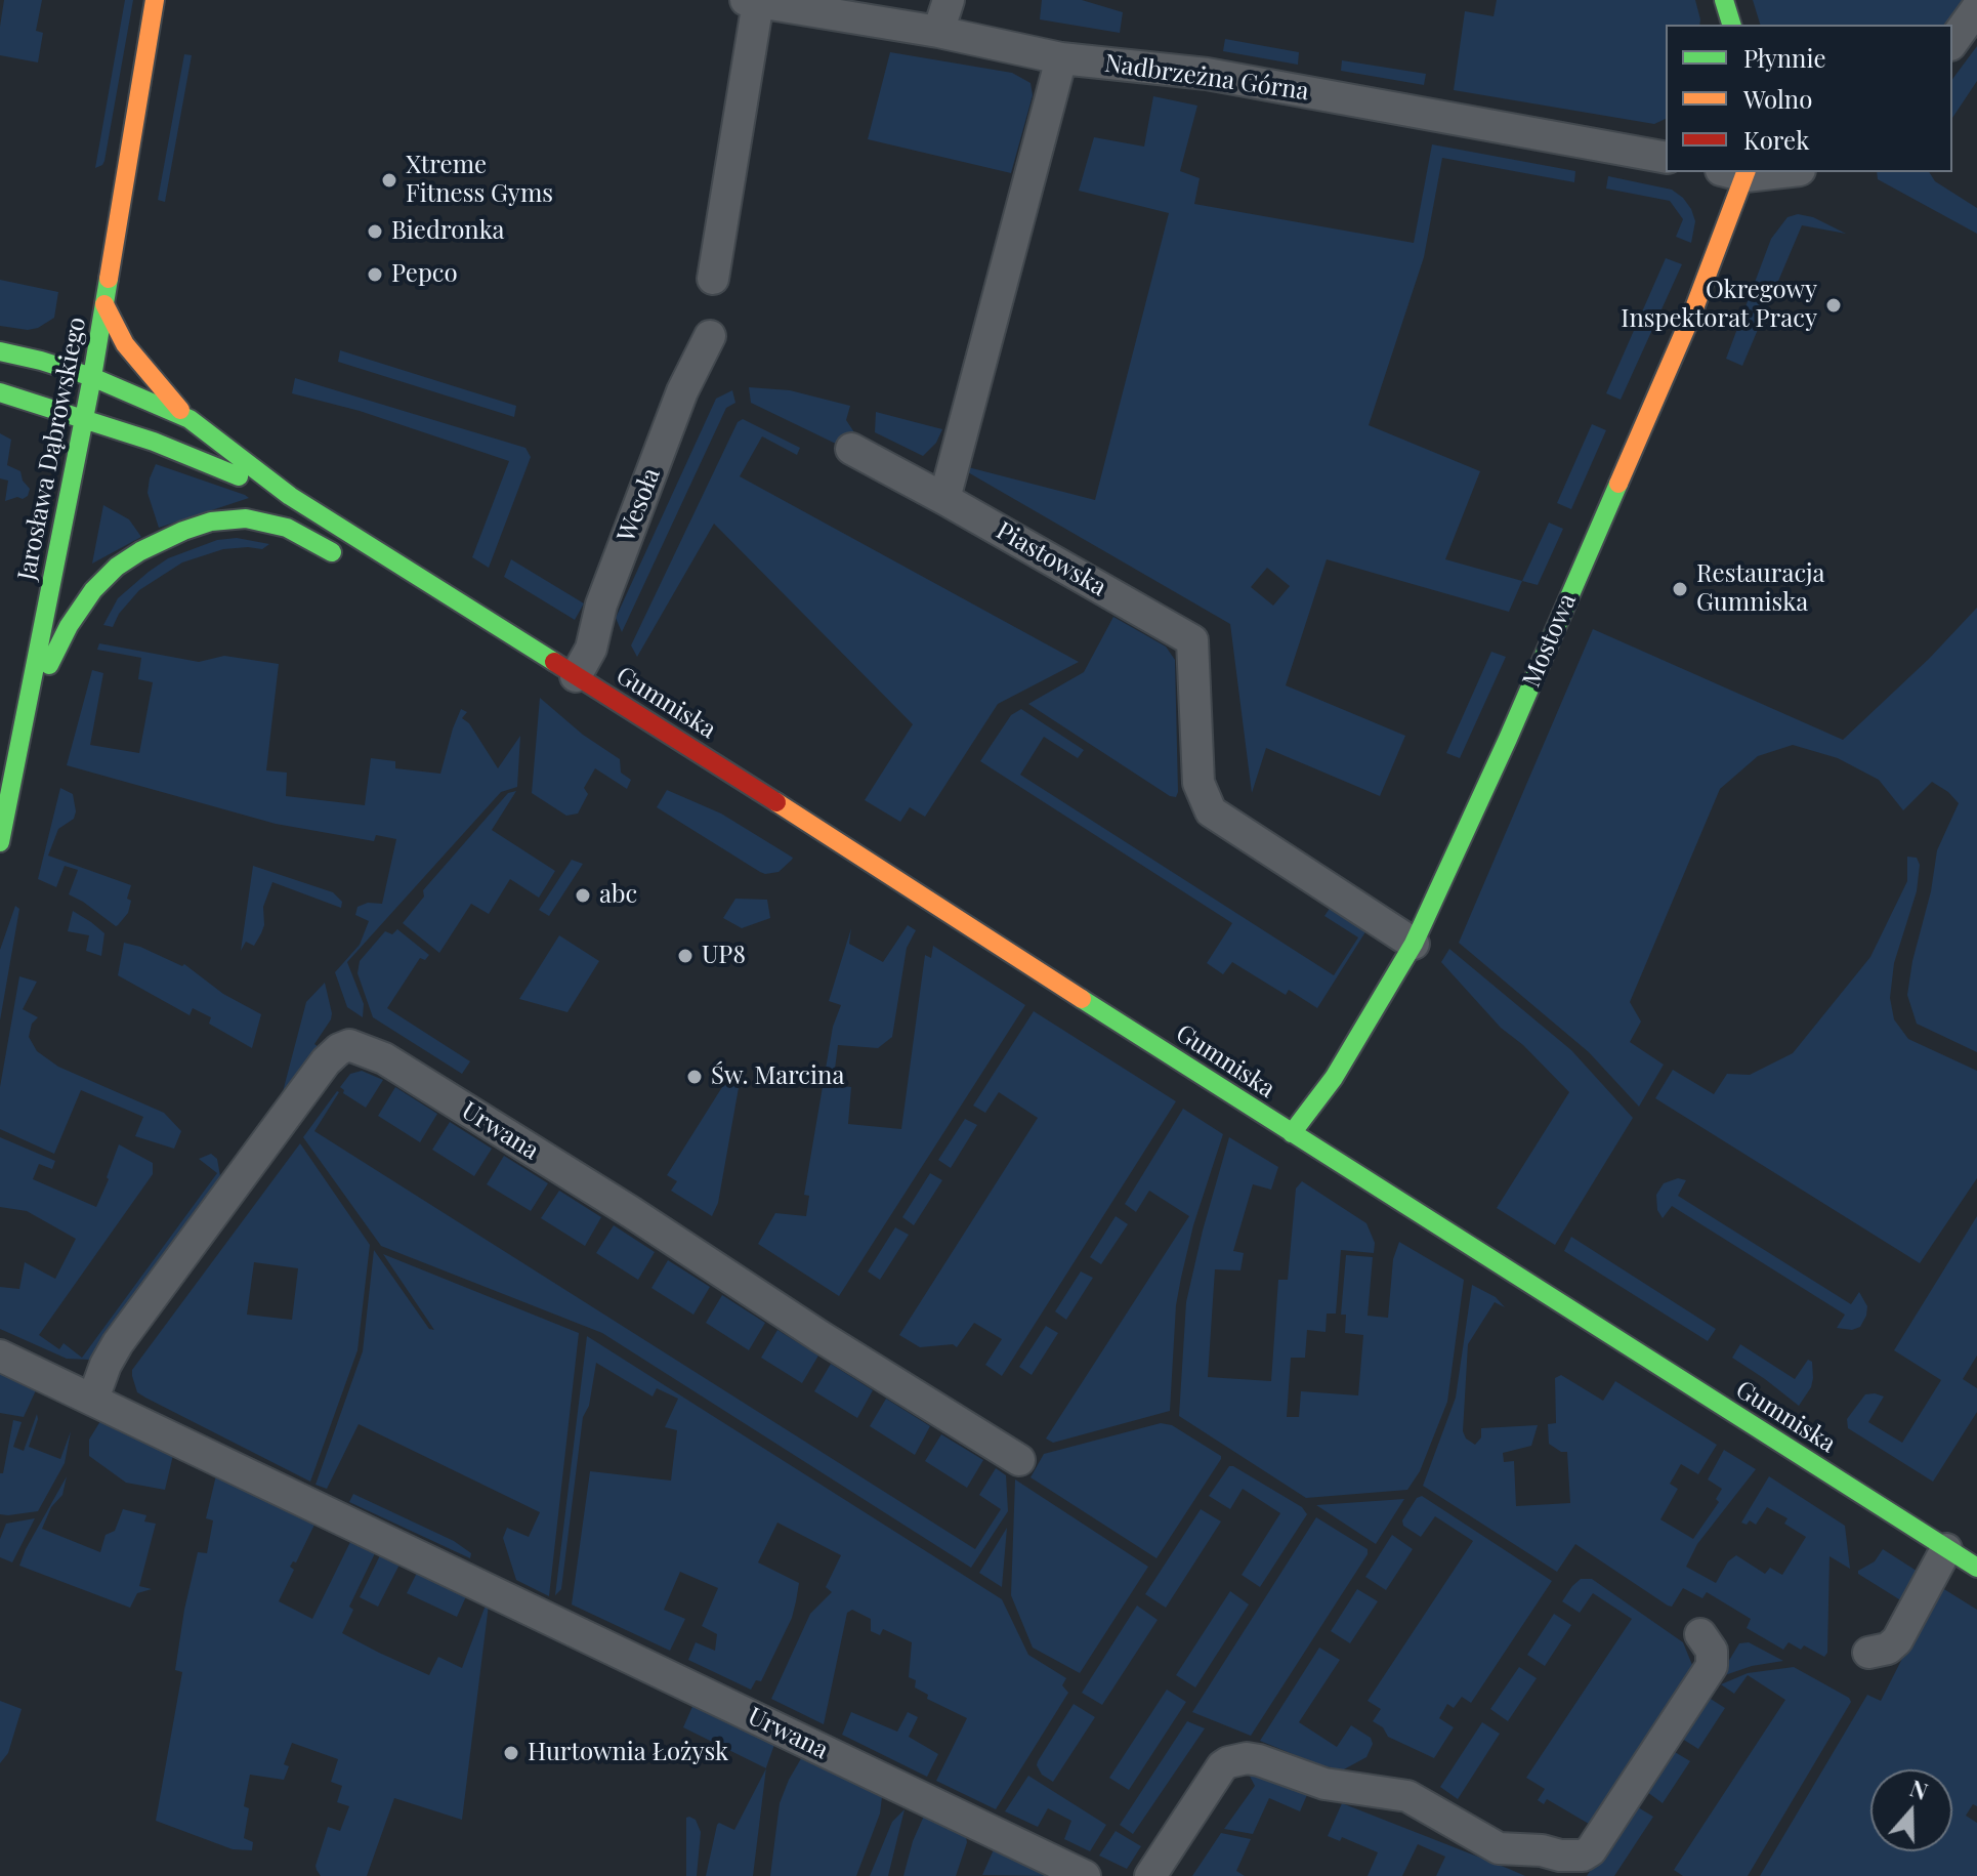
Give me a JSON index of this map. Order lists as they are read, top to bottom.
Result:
{
  "streets": {
    "street": [
      "Nadbrzeżna Górna",
      "Jarosława Dąbrowskiego",
      "Wesoła",
      "Piastowska",
      "Mostowa",
      "Gumniska",
      "Urwana"
    ]
  },
  "crossings": [
    ["Jarosława Dąbrowskiego", "Gumniska"],
    ["Wesoła", "Gumniska"],
    ["Piastowska", "Mostowa"],
    ["Mostowa", "Gumniska"]
  ],
  "places": [
    "Xtreme Fitness Gyms",
    "Biedronka",
    "Pepco",
    "Okregowy Inspektorat Pracy",
    "Restauracja Gumniska",
    "abc",
    "UP8",
    "Św. Marcina",
    "Hurtownia Łożysk"
  ],
  "legend": ["Płynnie", "Wolno", "Korek"],
  "north": "top"
}
